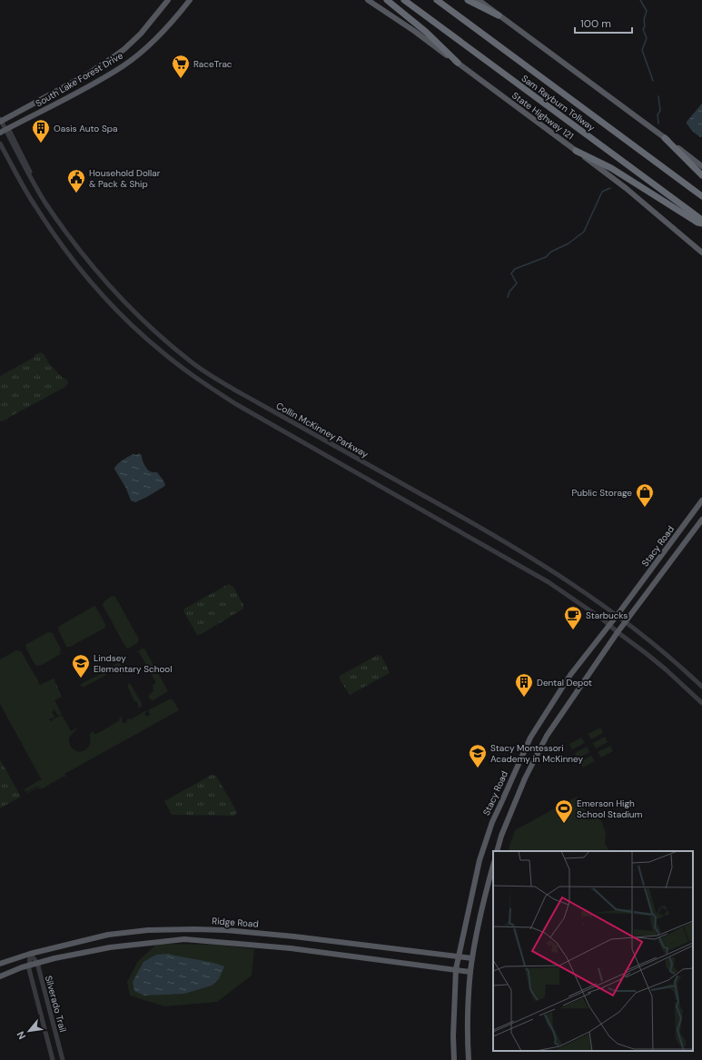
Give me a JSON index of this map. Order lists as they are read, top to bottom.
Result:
{
  "streets": {
    "highway": ["Sam Rayburn Tollway"],
    "main road": [
      "South Lake Forest Drive",
      "State Highway 121",
      "Stacy Road",
      "Ridge Road"
    ],
    "street": ["Collin McKinney Parkway", "Silverado Trail"]
  },
  "crossings": [
    ["South Lake Forest Drive", "Collin McKinney Parkway"],
    ["Collin McKinney Parkway", "Stacy Road"],
    ["Stacy Road", "Ridge Road"],
    ["Ridge Road", "Silverado Trail"]
  ],
  "places": {
    "supermarket": ["RaceTrac"],
    "building": ["Oasis Auto Spa", "Dental Depot"],
    "public building": ["Household Dollar & Pack & Ship"],
    "shop": ["Public Storage"],
    "cafe": ["Starbucks"],
    "school or university": ["Lindsey Elementary School", "Stacy Montessori Academy in McKinney"],
    "sports": ["Emerson High School Stadium"]
  },
  "scale_bar": "100 m",
  "north": "bottom left"
}
